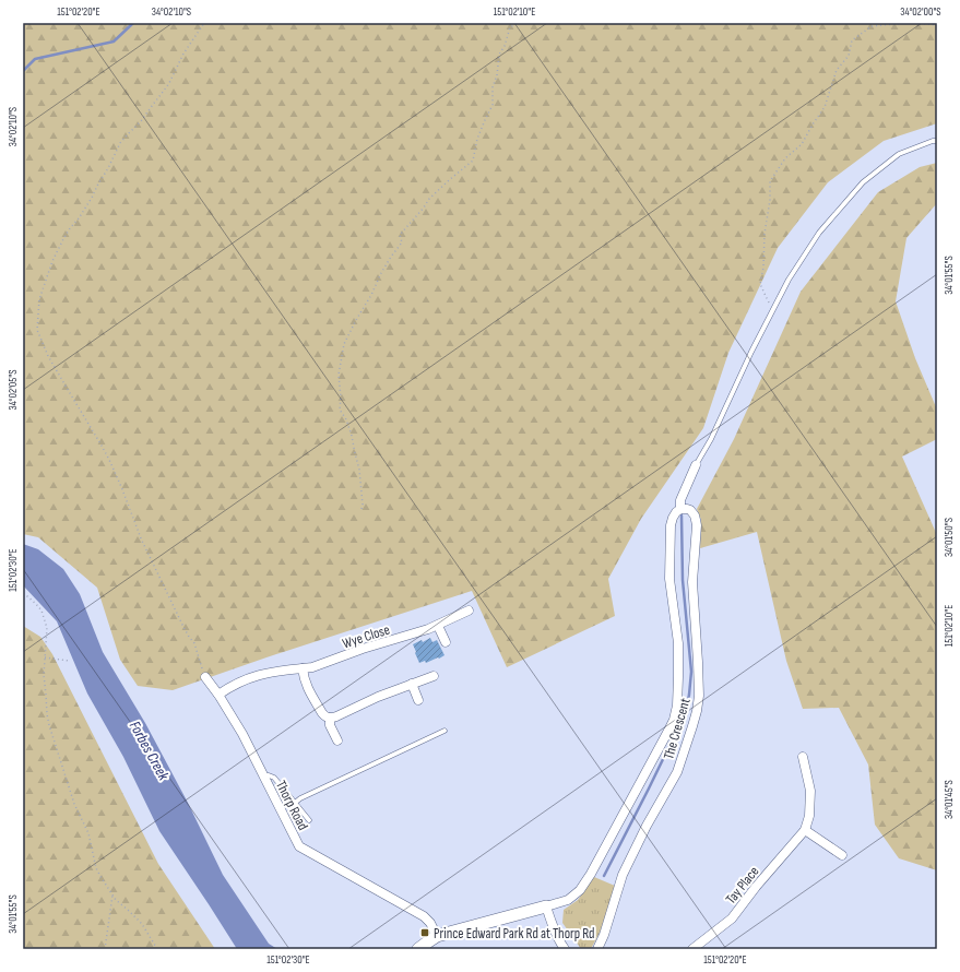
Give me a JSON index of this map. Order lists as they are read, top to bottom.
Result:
{
  "streets": {
    "street": [
      "Wye Close",
      "The Crescent",
      "Thorp Road",
      "Tay Place"
    ]
  },
  "crossings": [
    ["Wye Close", "Thorp Road"]
  ],
  "water": ["Forbes Creek"],
  "places": {
    "transit": ["Prince Edward Park Rd at Thorp Rd"]
  },
  "coordinates": [
    "151°02'20\"E",
    "34°02'10\"S",
    "151°02'10\"E",
    "34°02'00\"S",
    "34°01'55\"S",
    "34°02'05\"S",
    "34°01'50\"S",
    "151°02'30\"E",
    "34°01'45\"S"
  ]
}
